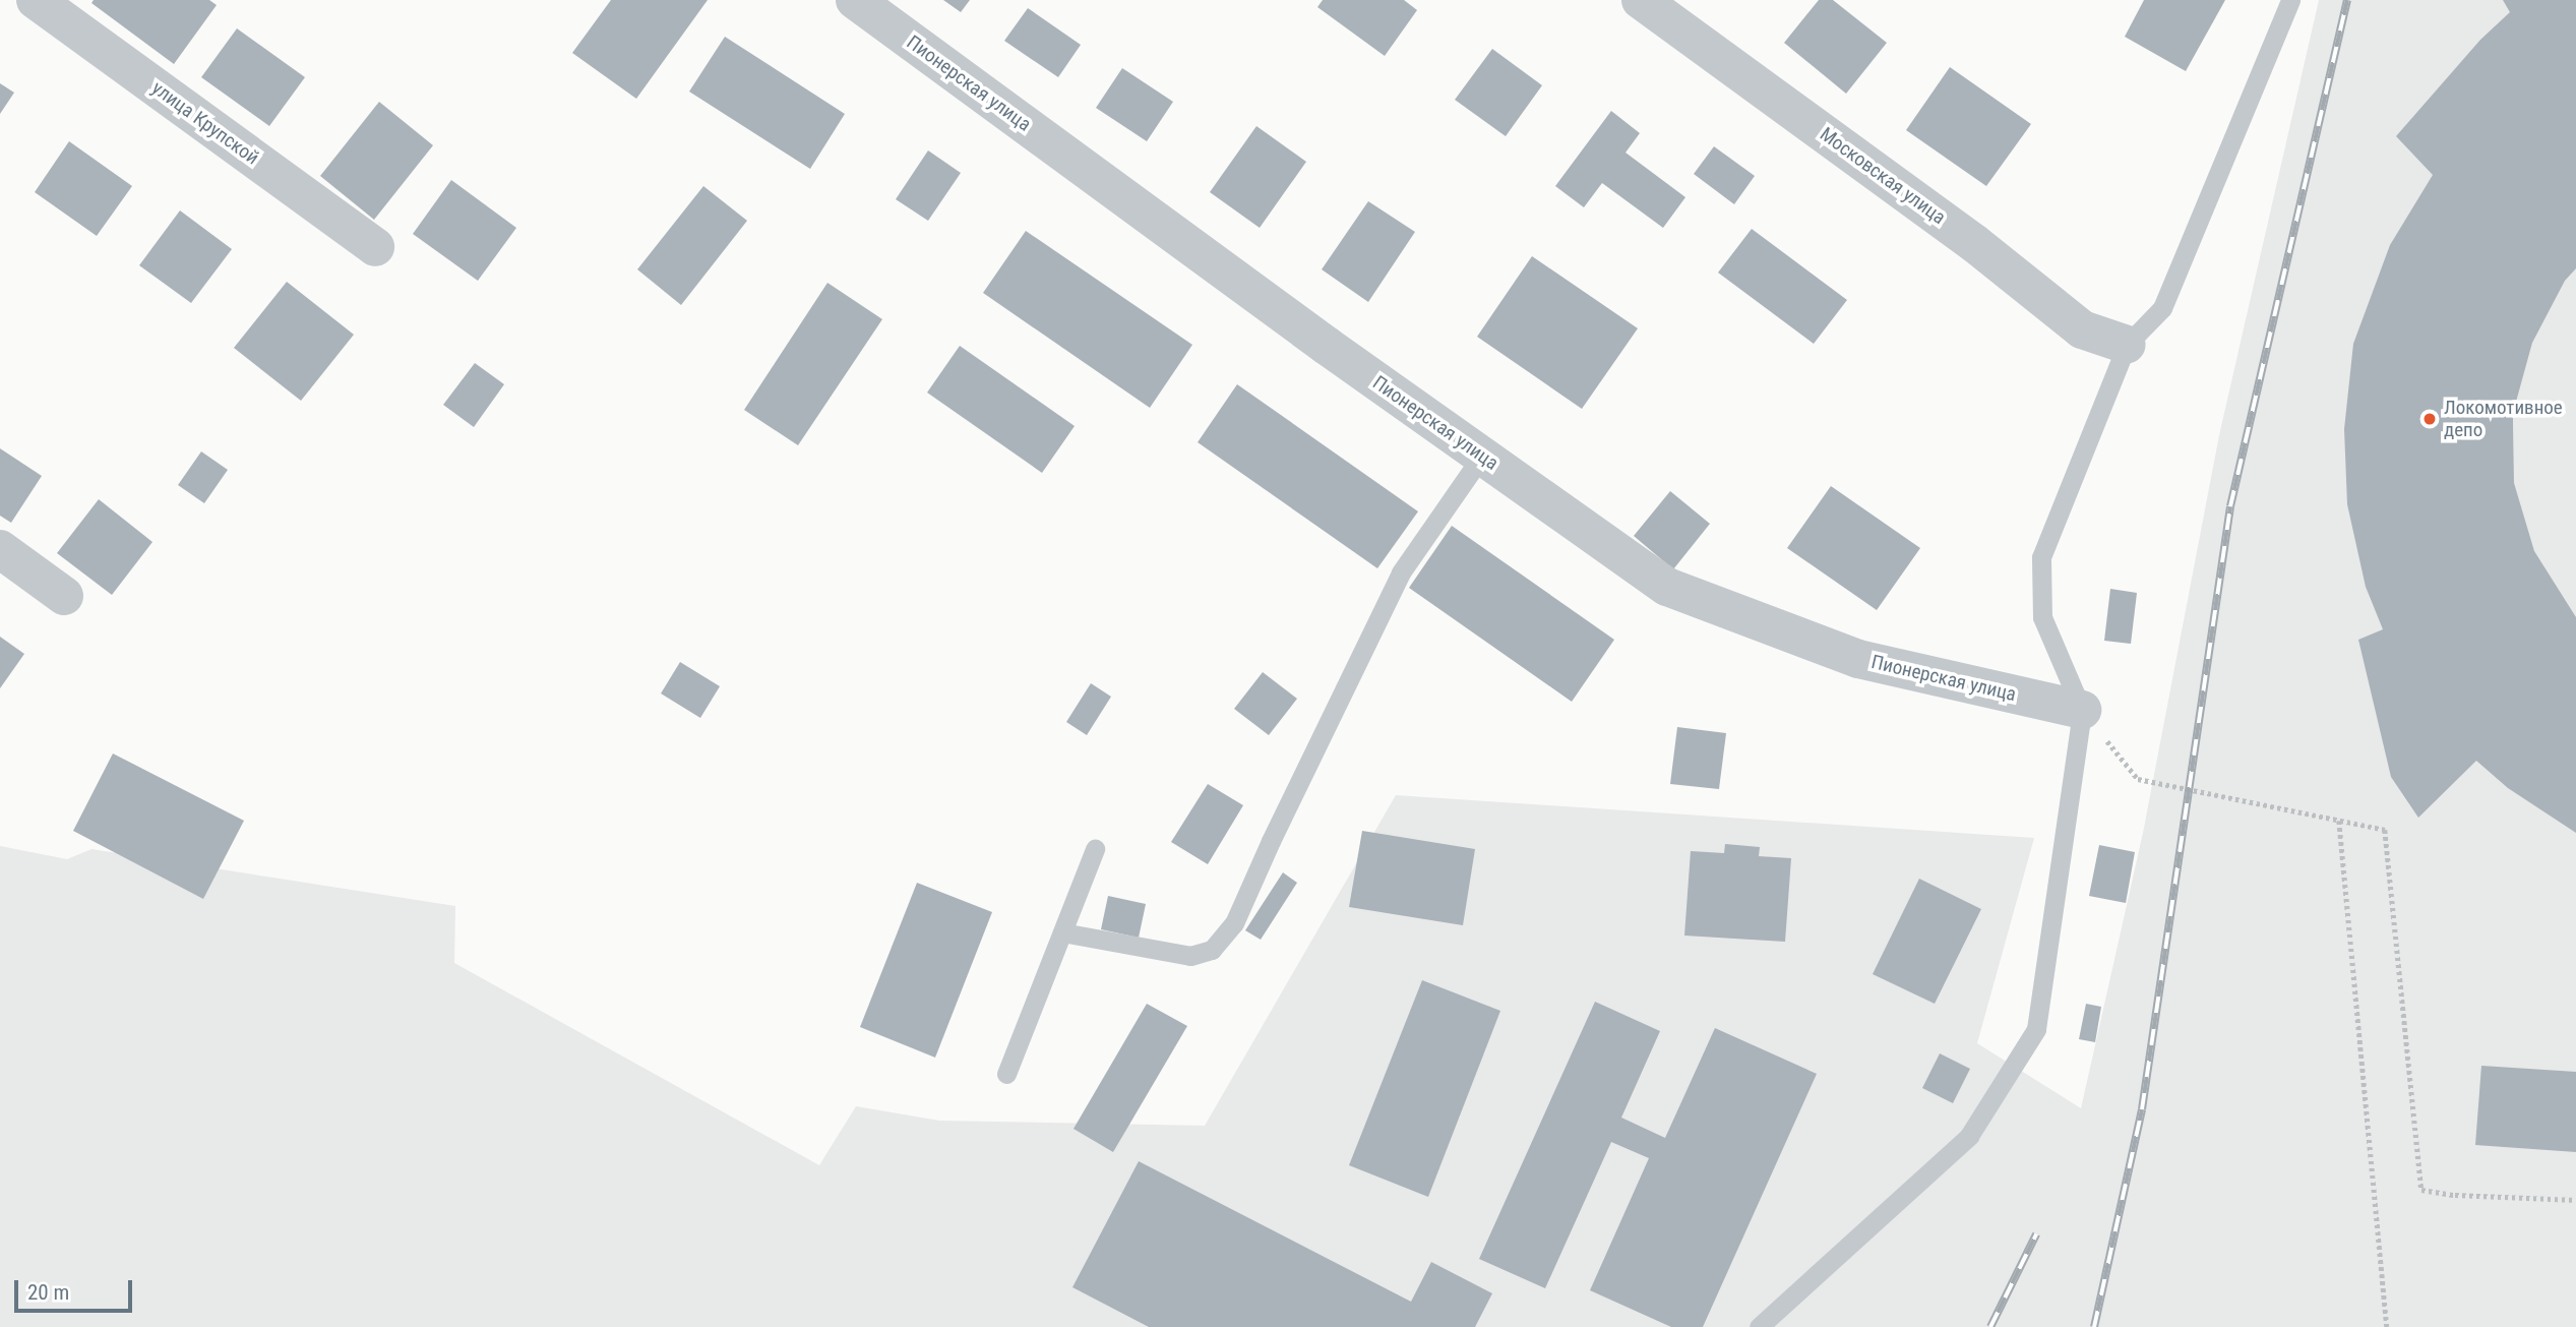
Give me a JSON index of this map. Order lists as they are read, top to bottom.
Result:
{
  "streets": {
    "street": ["Пионерская улица", "улица Крупской", "Московская улица"]
  },
  "places": ["Локомотивное депо"],
  "scale_bar": "20 m"
}
